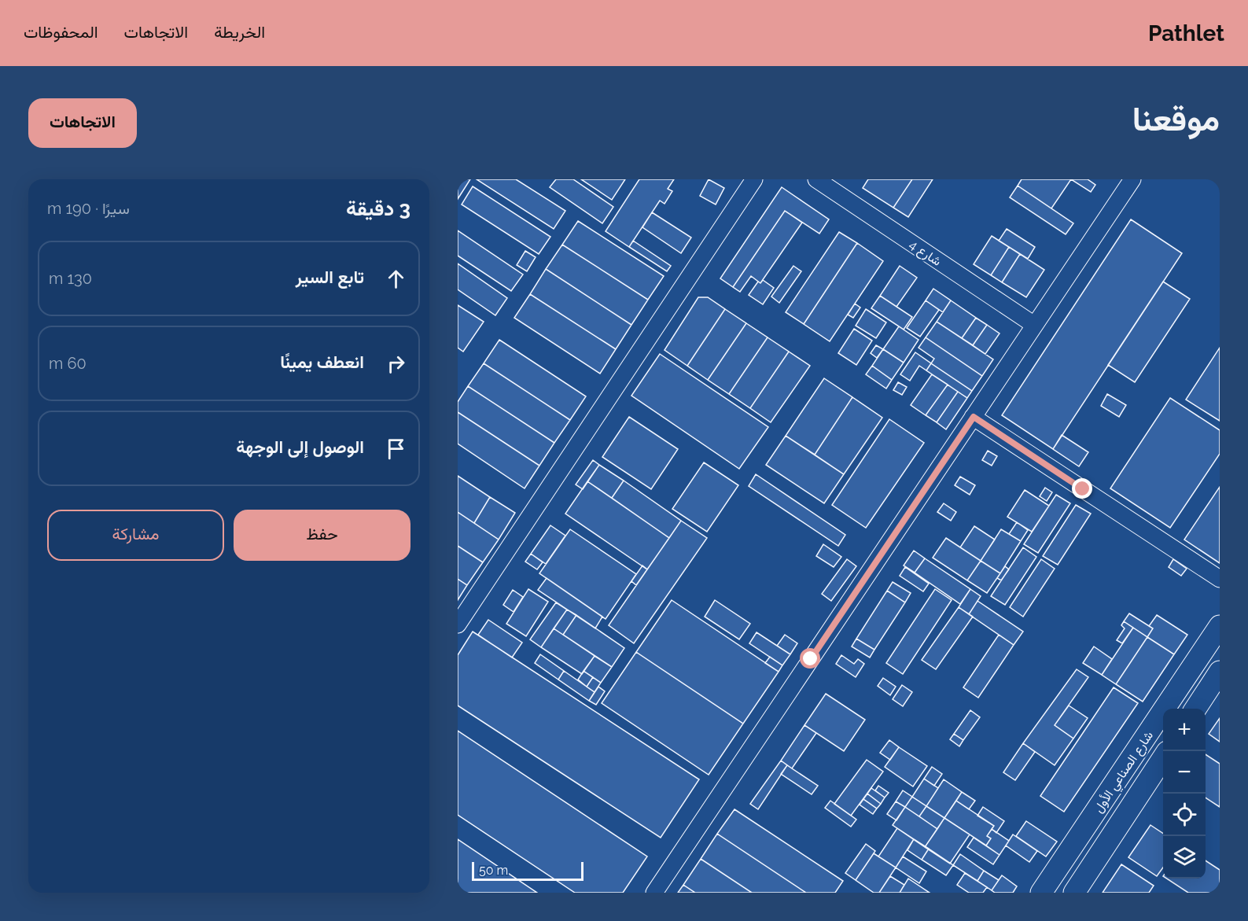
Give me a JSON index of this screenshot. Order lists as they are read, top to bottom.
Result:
{
  "streets": {
    "main road": ["شارع الصناعي الأول"],
    "street": ["شارع 4"]
  },
  "scale_bar": "50 m",
  "page": {
    "header": "Pathlet",
    "nav": ["الخريطة", "الاتجاهات", "المحفوظات"],
    "title": "موقعنا",
    "buttons": [
      "الاتجاهات",
      ["حفظ", "مشاركة"]
    ],
    "heading": ["3 دقيقة", "سيرًا · 190 m"],
    "list": [
      ["تابع السير", "130 m"],
      ["انعطف يمينًا", "60 m"],
      "الوصول إلى الوجهة"
    ],
    "map_buttons": ["+", "−"],
    "scale": "50 m"
  }
}
